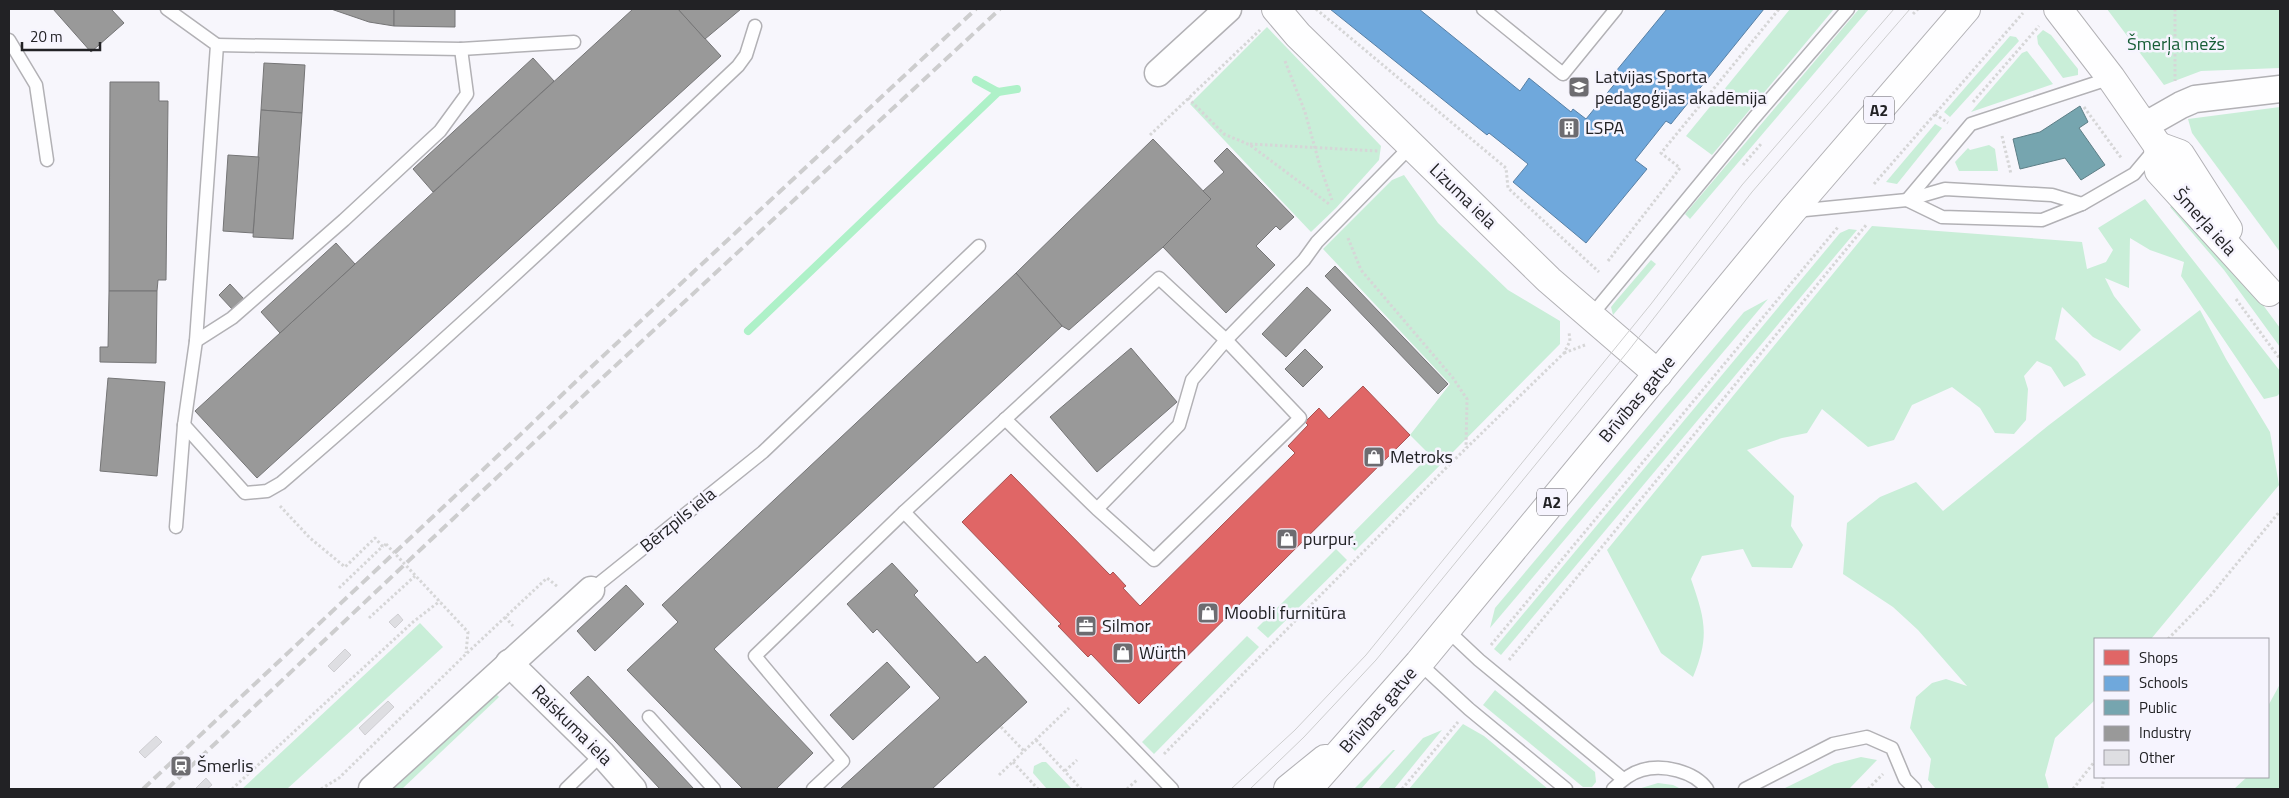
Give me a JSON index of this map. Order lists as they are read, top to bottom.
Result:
{
  "streets": {
    "main road": [
      "A2",
      "Lizuma iela",
      "Šmerļa iela",
      "Brīvības gatve"
    ],
    "street": ["Bērzpils iela", "Raiskuma iela"]
  },
  "crossings": [
    ["Lizuma iela", "Brīvības gatve"],
    ["Bērzpils iela", "Raiskuma iela"]
  ],
  "parks": ["Šmerļa mežs"],
  "places": {
    "school or university": ["Latvijas Sporta pedagoģijas akadēmija"],
    "building": ["LSPA"],
    "shop": [
      "Metroks",
      "purpur.",
      "Moobli furnitūra",
      "Würth"
    ],
    "office": ["Silmor"],
    "station": ["Šmerlis"]
  },
  "legend": [
    "Shops",
    "Schools",
    "Public",
    "Industry",
    "Other"
  ],
  "scale_bar": "20 m"
}
